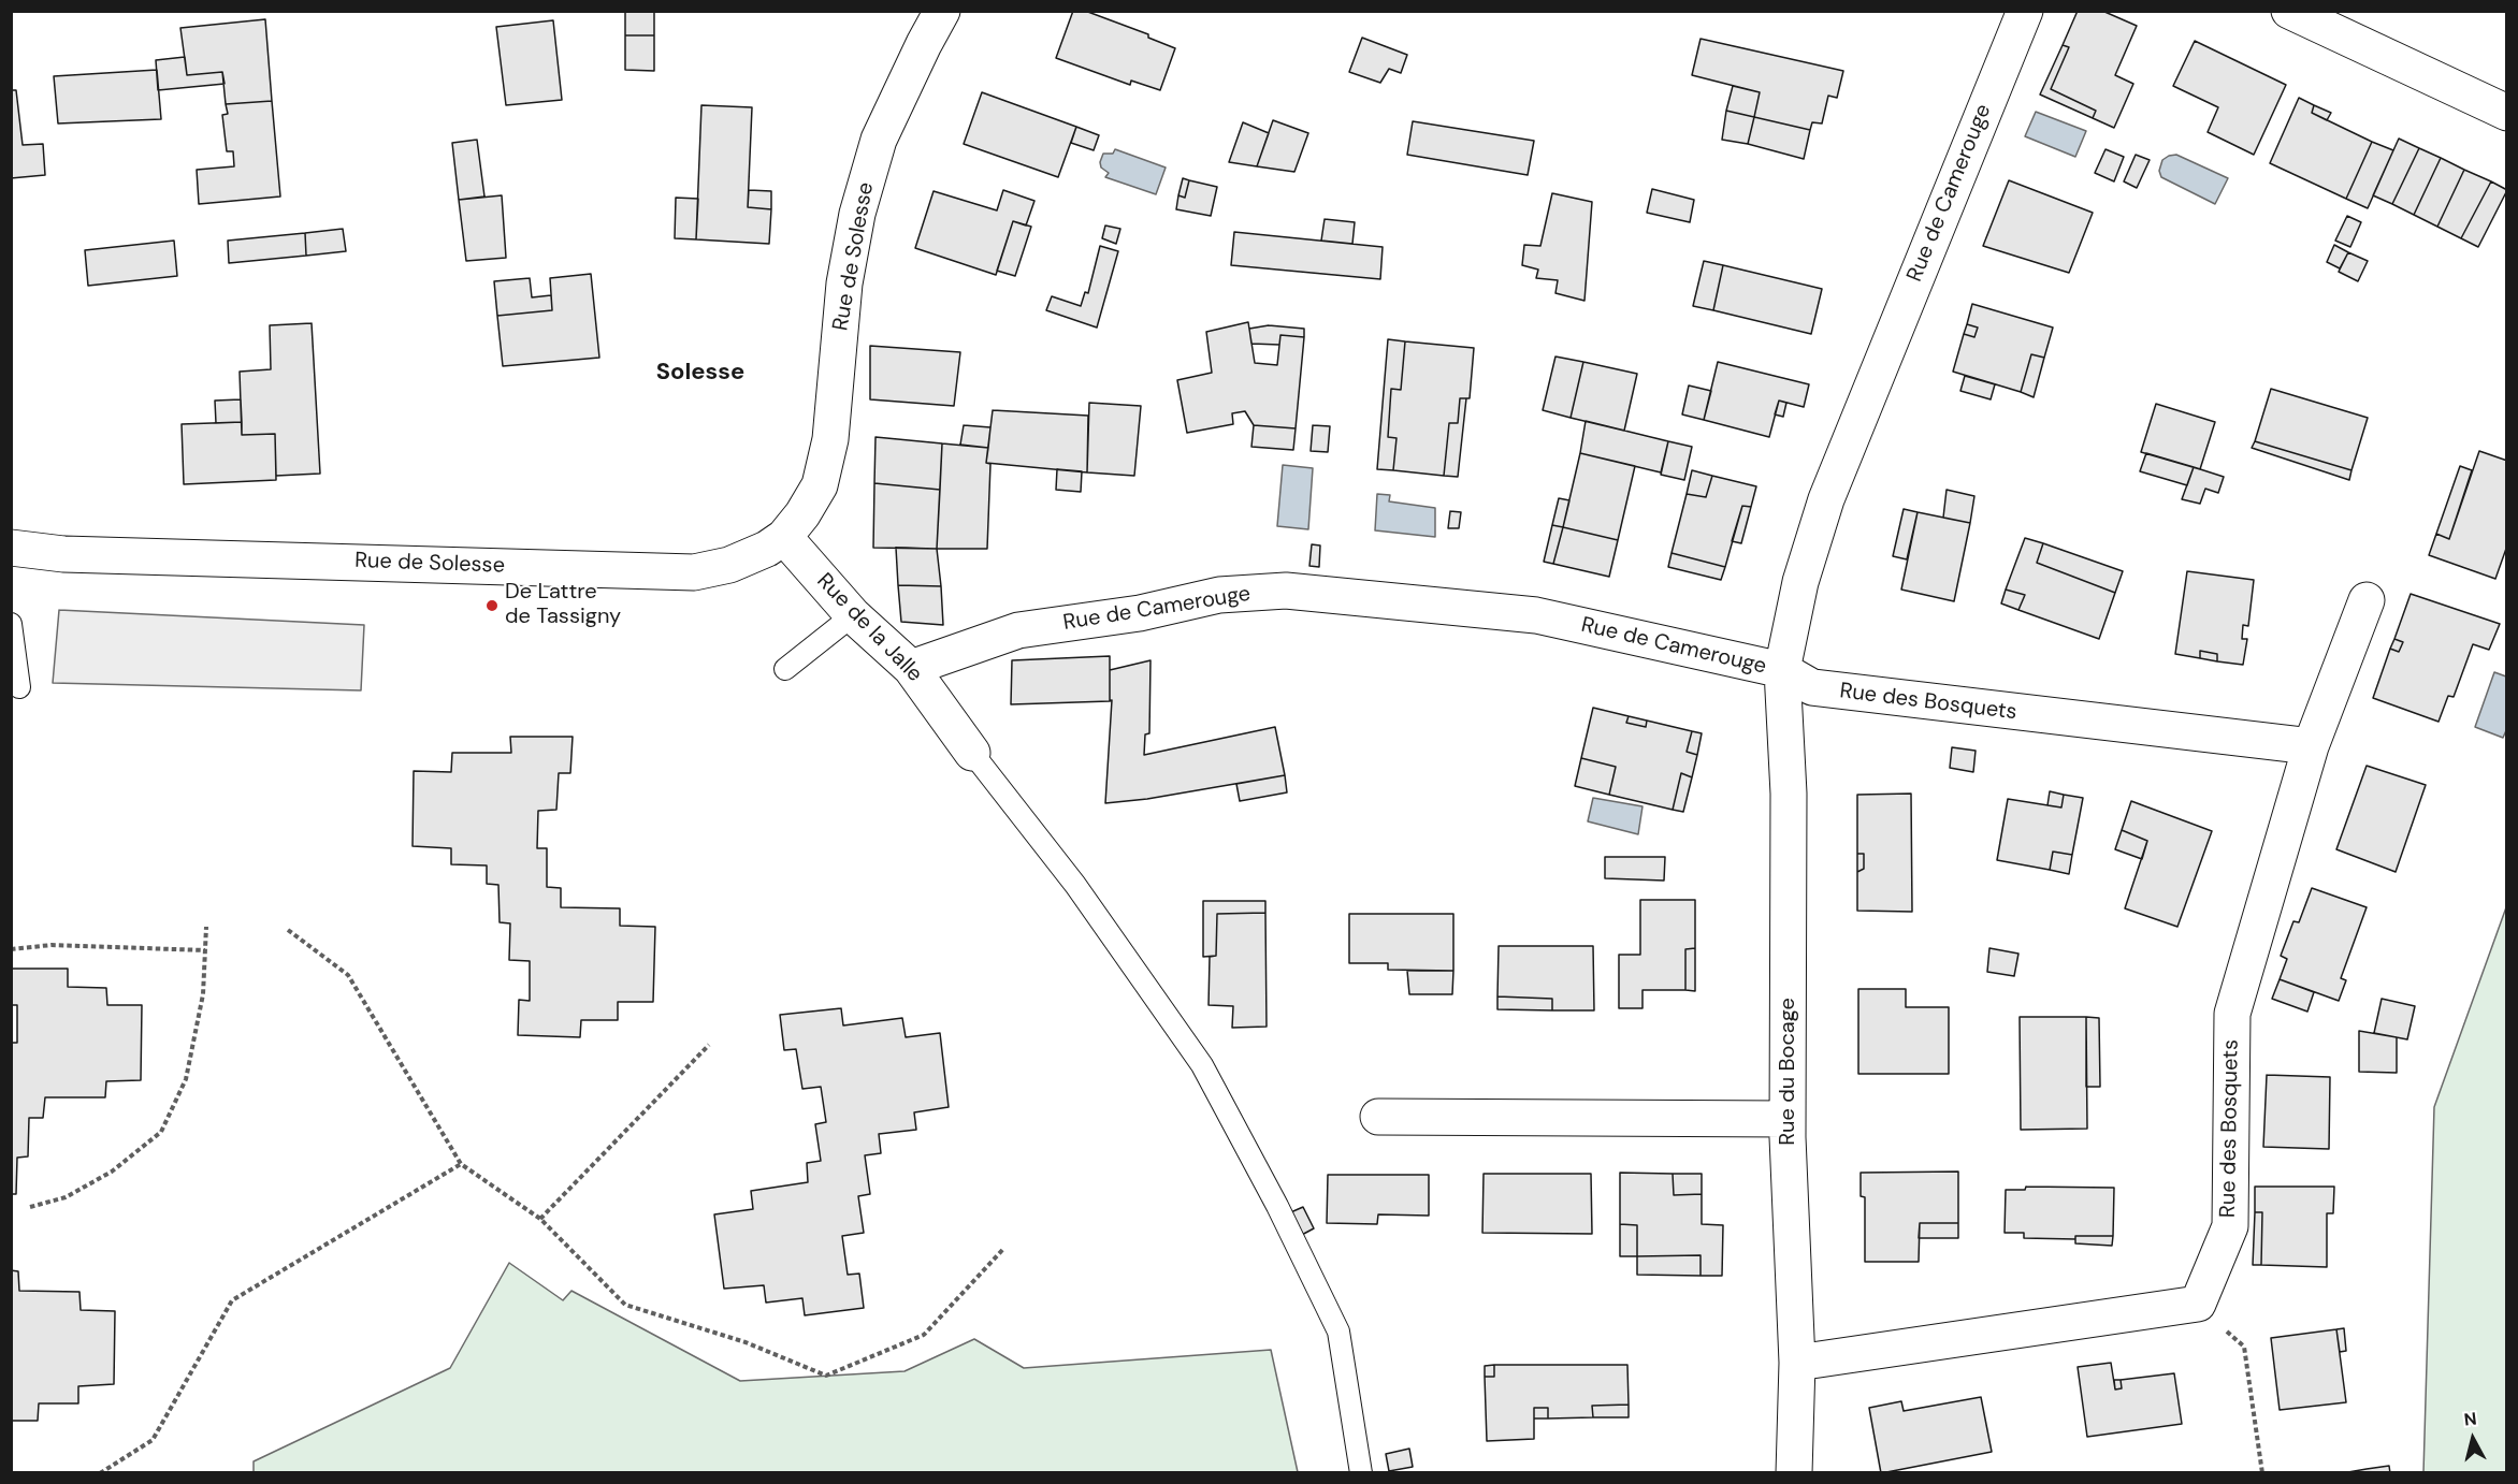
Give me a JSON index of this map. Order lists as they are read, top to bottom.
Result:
{
  "streets": {
    "street": [
      "Rue de Camerouge",
      "Rue de Solesse",
      "Rue de la Jalle",
      "Rue des Bosquets",
      "Rue du Bocage"
    ]
  },
  "crossings": [
    ["Rue de Camerouge", "Rue de la Jalle"],
    ["Rue de Camerouge", "Rue des Bosquets"],
    ["Rue de Camerouge", "Rue du Bocage"],
    ["Rue de Solesse", "Rue de la Jalle"],
    ["Rue des Bosquets", "Rue du Bocage"]
  ],
  "districts": ["Solesse"],
  "places": ["De Lattre de Tassigny"],
  "north": "top"
}
